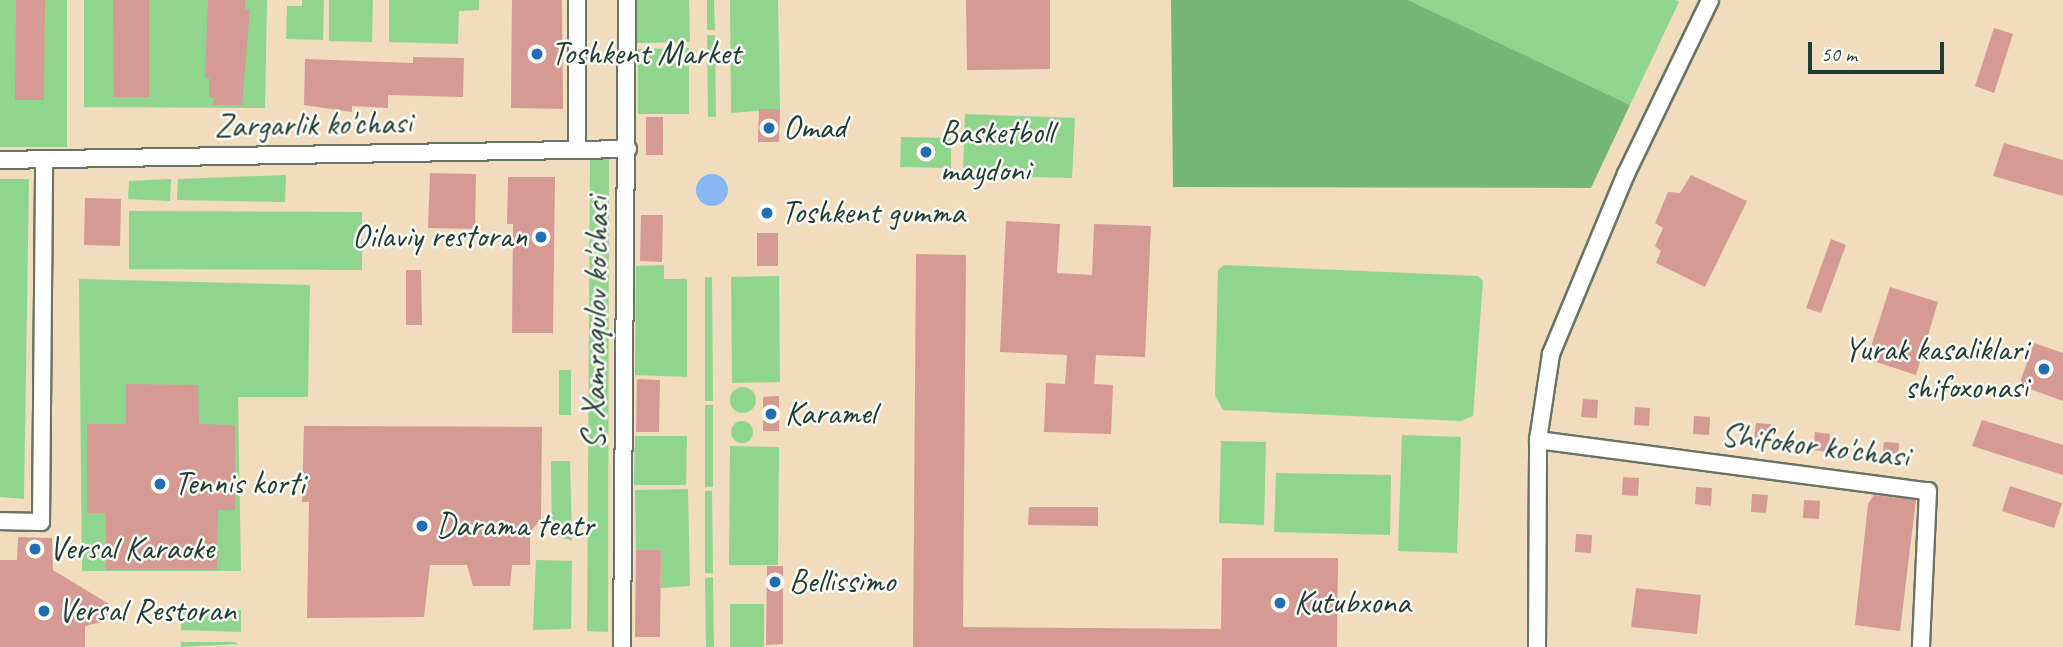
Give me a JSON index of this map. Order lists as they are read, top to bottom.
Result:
{
  "streets": {
    "street": ["Zargarlik ko'chasi", "S. Xamraqulov ko'chasi", "Shifokor ko'chasi"]
  },
  "crossings": [
    ["Zargarlik ko'chasi", "S. Xamraqulov ko'chasi"]
  ],
  "places": [
    "Toshkent Market",
    "Omad",
    "Basketboll maydoni",
    "Toshkent gumma",
    "Oilaviy restoran",
    "Yurak kasaliklari shifoxonasi",
    "Karamel",
    "Tennis korti",
    "Darama teatr",
    "Versal Karaoke",
    "Bellissimo",
    "Kutubxona",
    "Versal Restoran"
  ],
  "scale_bar": "50 m"
}
